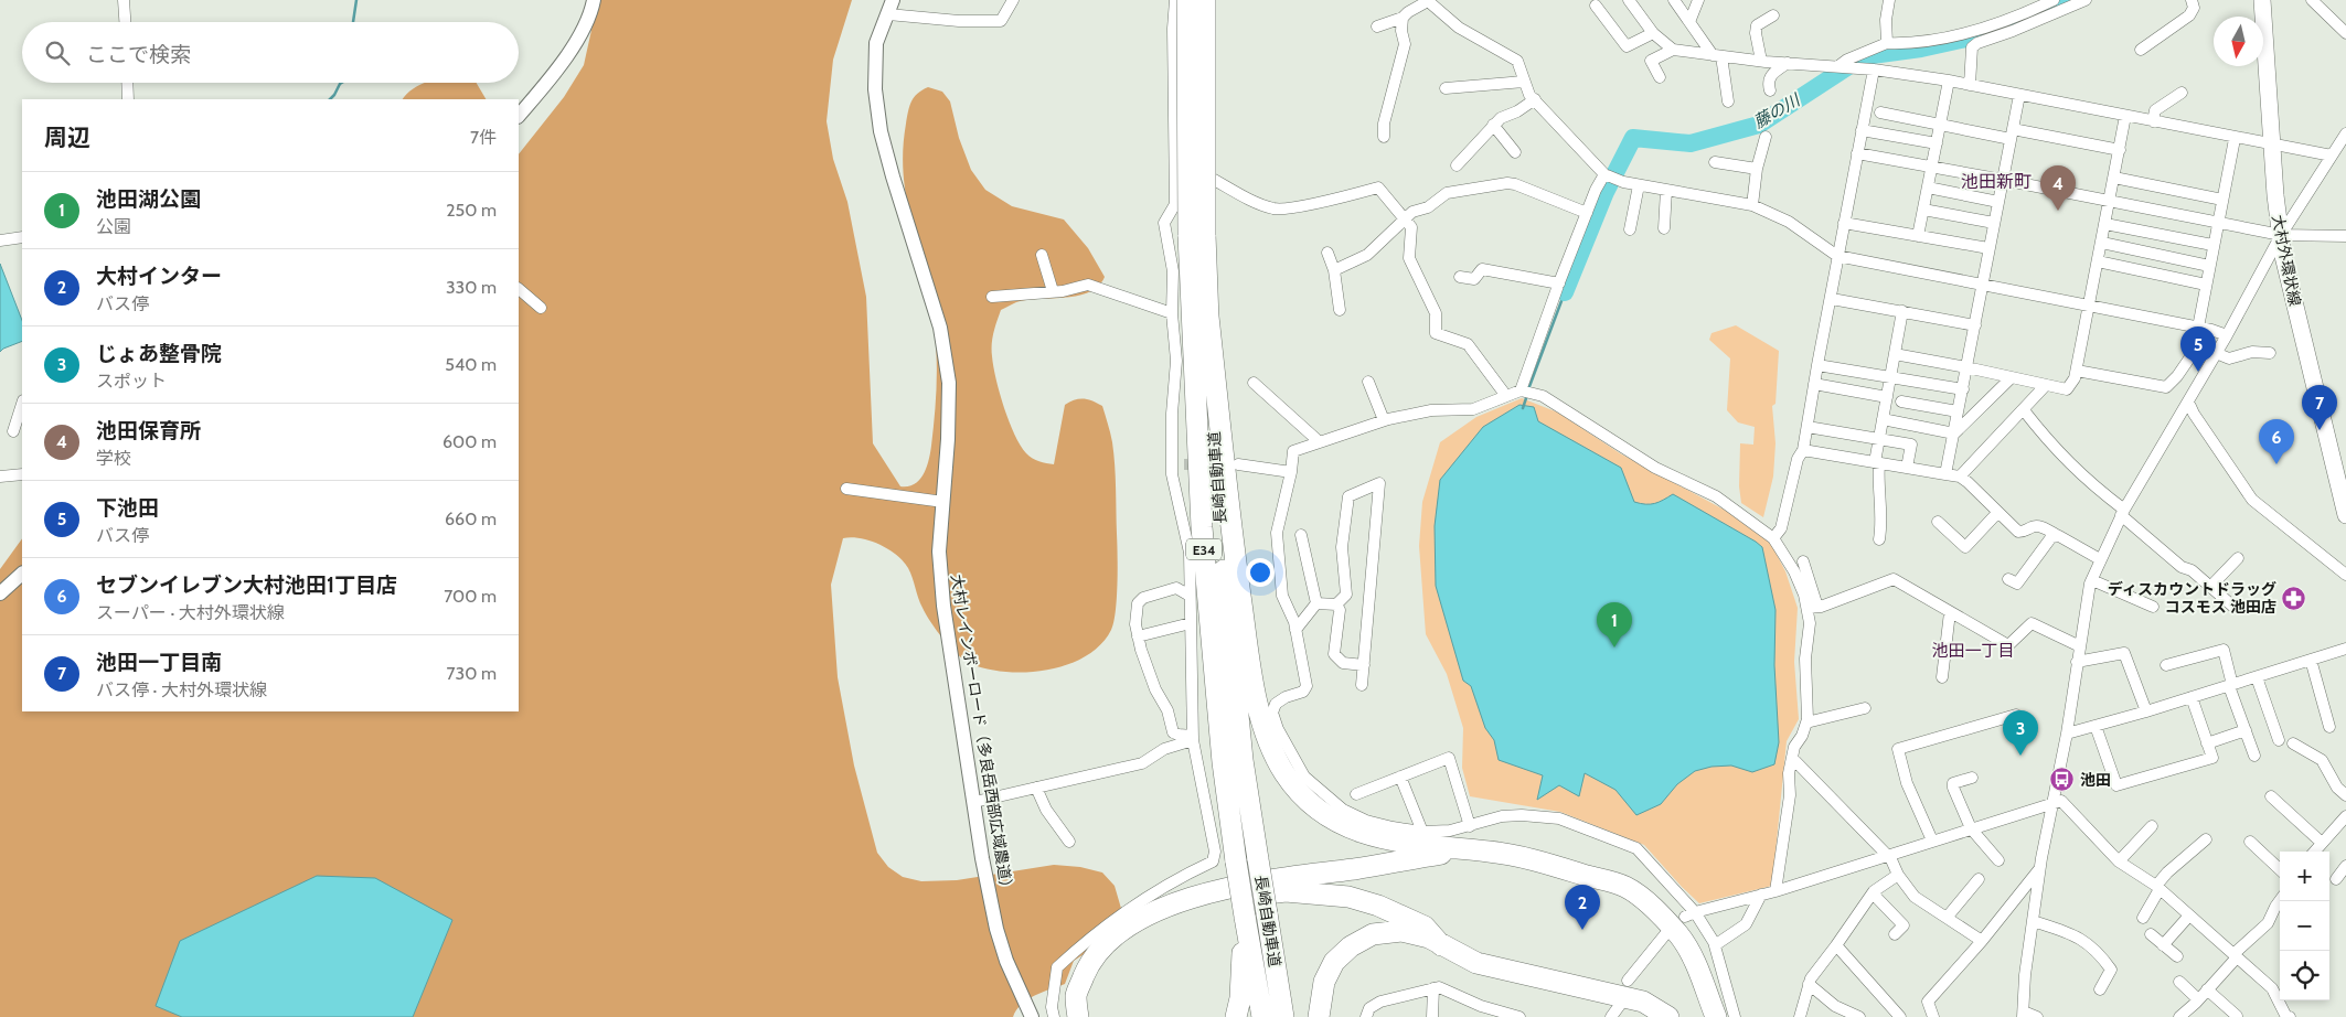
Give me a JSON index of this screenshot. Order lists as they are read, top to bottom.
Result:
{
  "streets": {
    "highway": ["長崎自動車道", "E34"],
    "main road": ["大村外環状線"],
    "street": ["大村レインボーロード（多良岳西部広域農道）"]
  },
  "districts": ["池田新町", "池田一丁目"],
  "water": ["藤の川"],
  "places": {
    "pharmacy": ["ディスカウントドラッグ コスモス 池田店"],
    "bus stop": ["池田"]
  },
  "north": "bottom",
  "page": {
    "search": "ここで検索",
    "heading": ["周辺", "7件"],
    "pins": [
      "4",
      "5",
      "7",
      "6",
      "1",
      "3",
      "2"
    ],
    "list": [
      {
        "mark": "1",
        "name": "池田湖公園",
        "note": "公園",
        "value": "250 m"
      },
      {
        "mark": "2",
        "name": "大村インター",
        "note": "バス停",
        "value": "330 m"
      },
      {
        "mark": "3",
        "name": "じょあ整骨院",
        "note": "スポット",
        "value": "540 m"
      },
      {
        "mark": "4",
        "name": "池田保育所",
        "note": "学校",
        "value": "600 m"
      },
      {
        "mark": "5",
        "name": "下池田",
        "note": "バス停",
        "value": "660 m"
      },
      {
        "mark": "6",
        "name": "セブンイレブン大村池田1丁目店",
        "note": "スーパー · 大村外環状線",
        "value": "700 m"
      },
      {
        "mark": "7",
        "name": "池田一丁目南",
        "note": "バス停 · 大村外環状線",
        "value": "730 m"
      }
    ],
    "map_buttons": ["+", "−"]
  }
}
